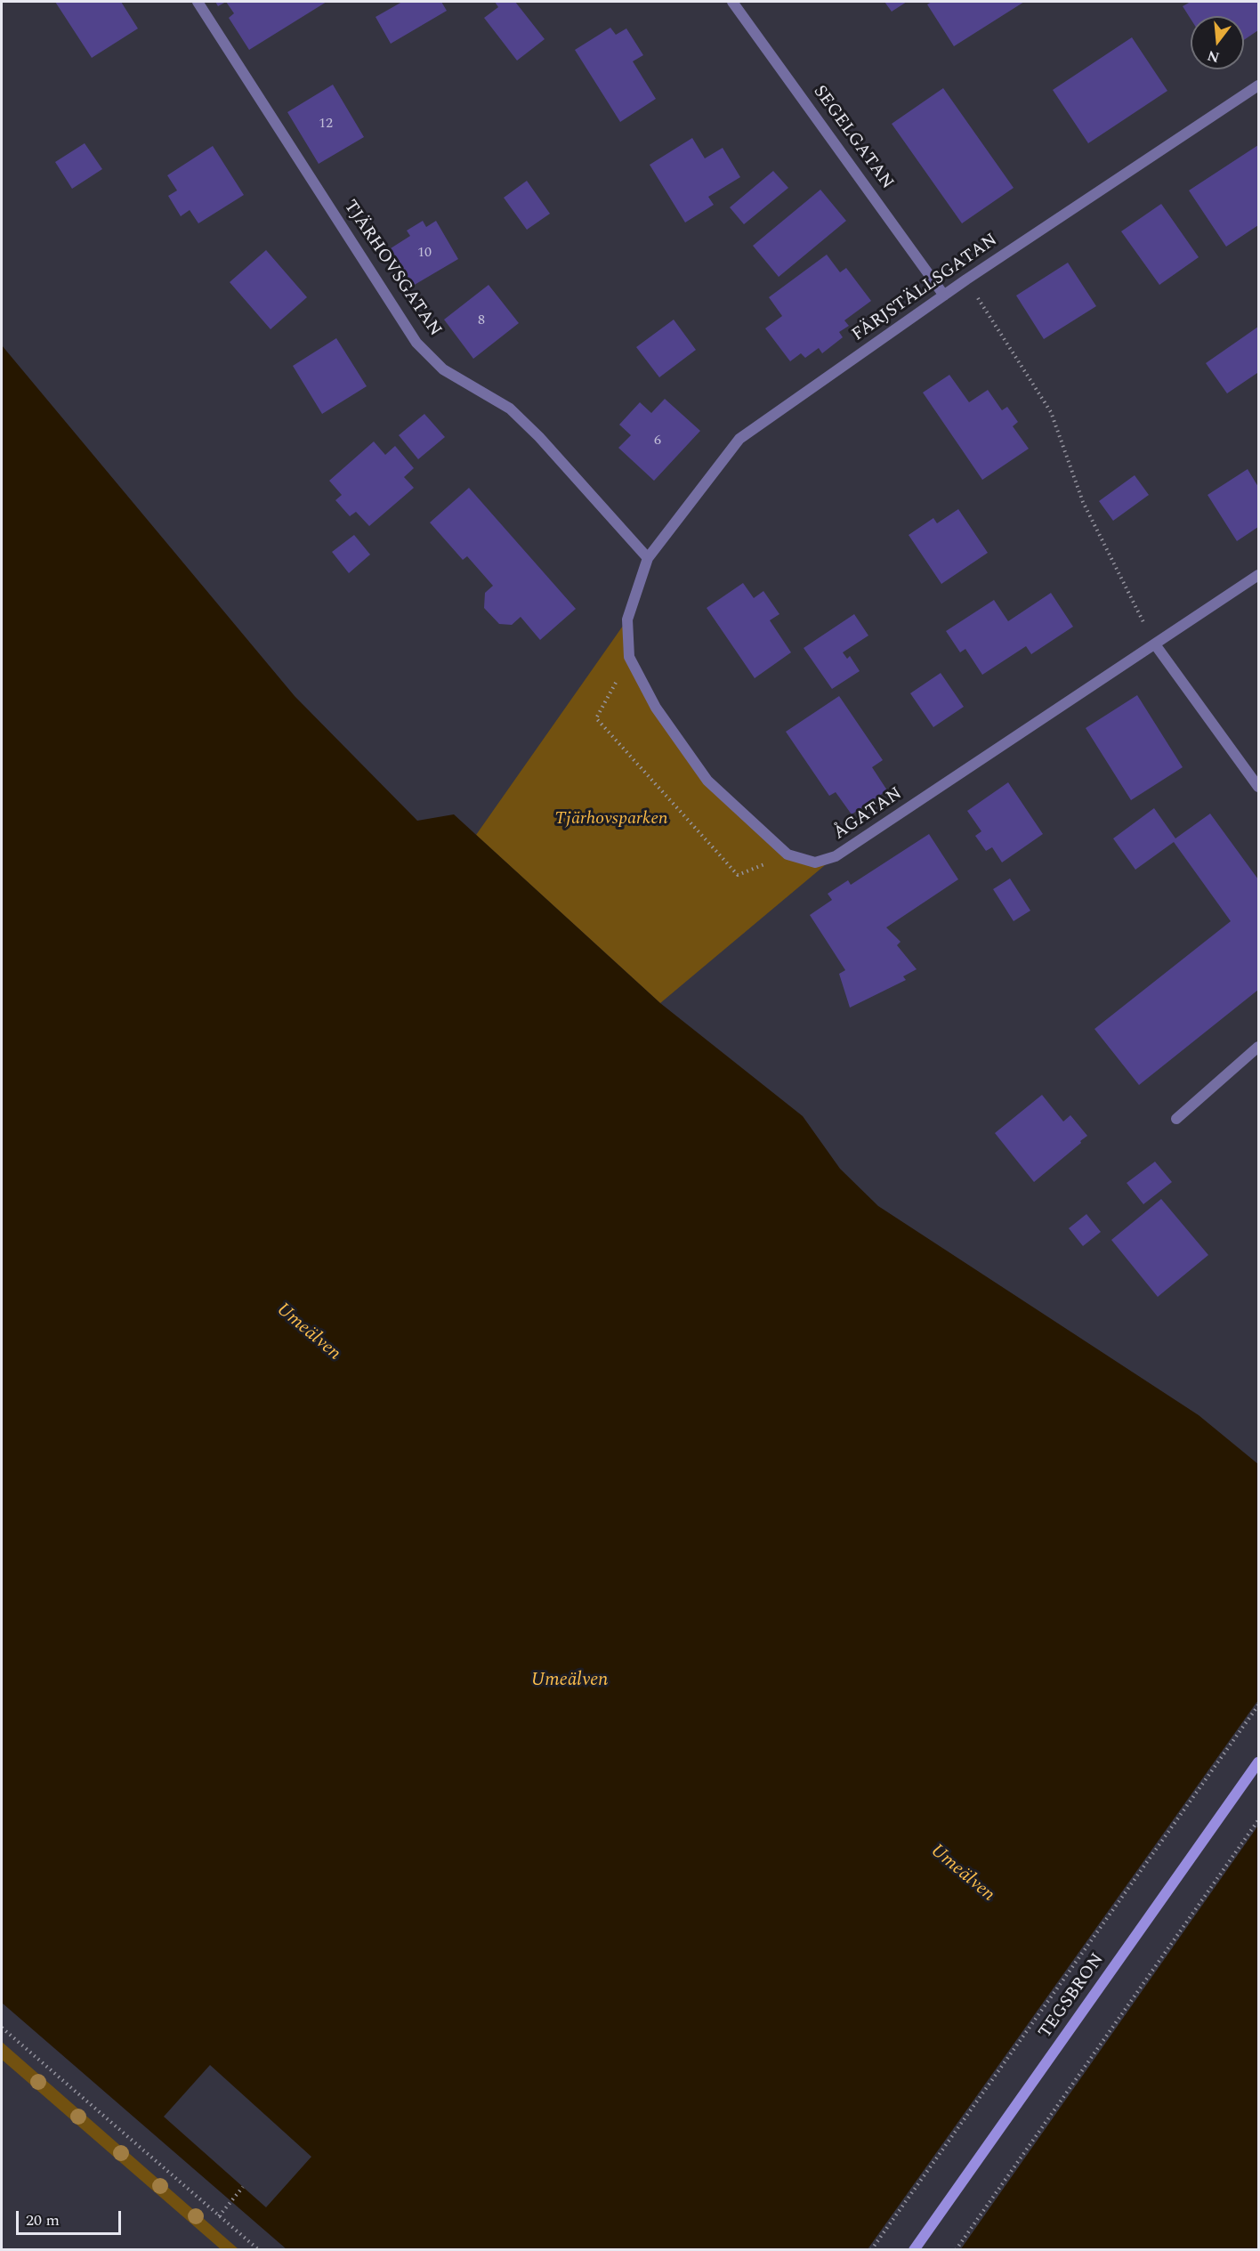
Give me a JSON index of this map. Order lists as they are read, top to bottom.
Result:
{
  "streets": {
    "main road": ["TEGSBRON"],
    "street": [
      "SEGELGATAN",
      "TJÄRHOVSGATAN",
      "FÄRJSTÄLLSGATAN",
      "ÅGATAN"
    ]
  },
  "crossings": [
    ["SEGELGATAN", "FÄRJSTÄLLSGATAN"],
    ["TJÄRHOVSGATAN", "FÄRJSTÄLLSGATAN"],
    ["TJÄRHOVSGATAN", "ÅGATAN"],
    ["FÄRJSTÄLLSGATAN", "ÅGATAN"]
  ],
  "water": ["Umeälven"],
  "parks": ["Tjärhovsparken"],
  "house_numbers": [
    "12",
    "10",
    "8",
    "6"
  ],
  "scale_bar": "20 m",
  "north": "bottom"
}
